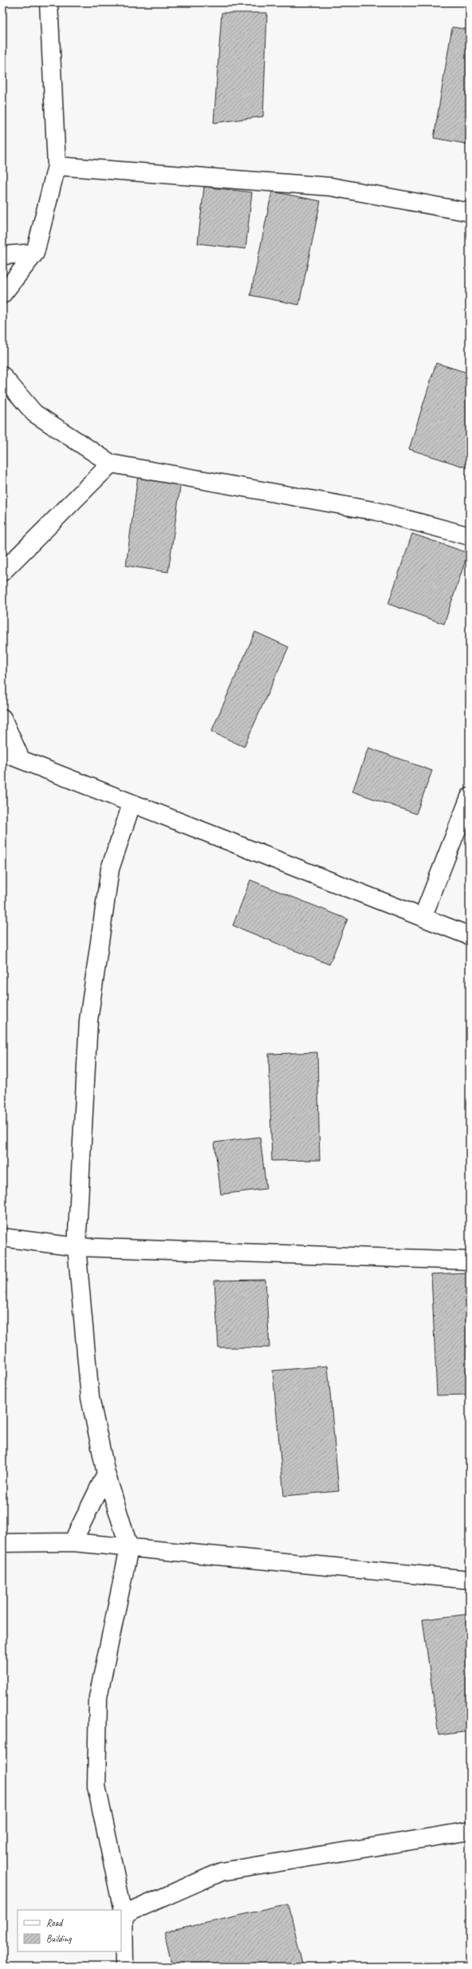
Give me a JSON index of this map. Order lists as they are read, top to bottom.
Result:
{
  "legend": ["Road", "Building"]
}
